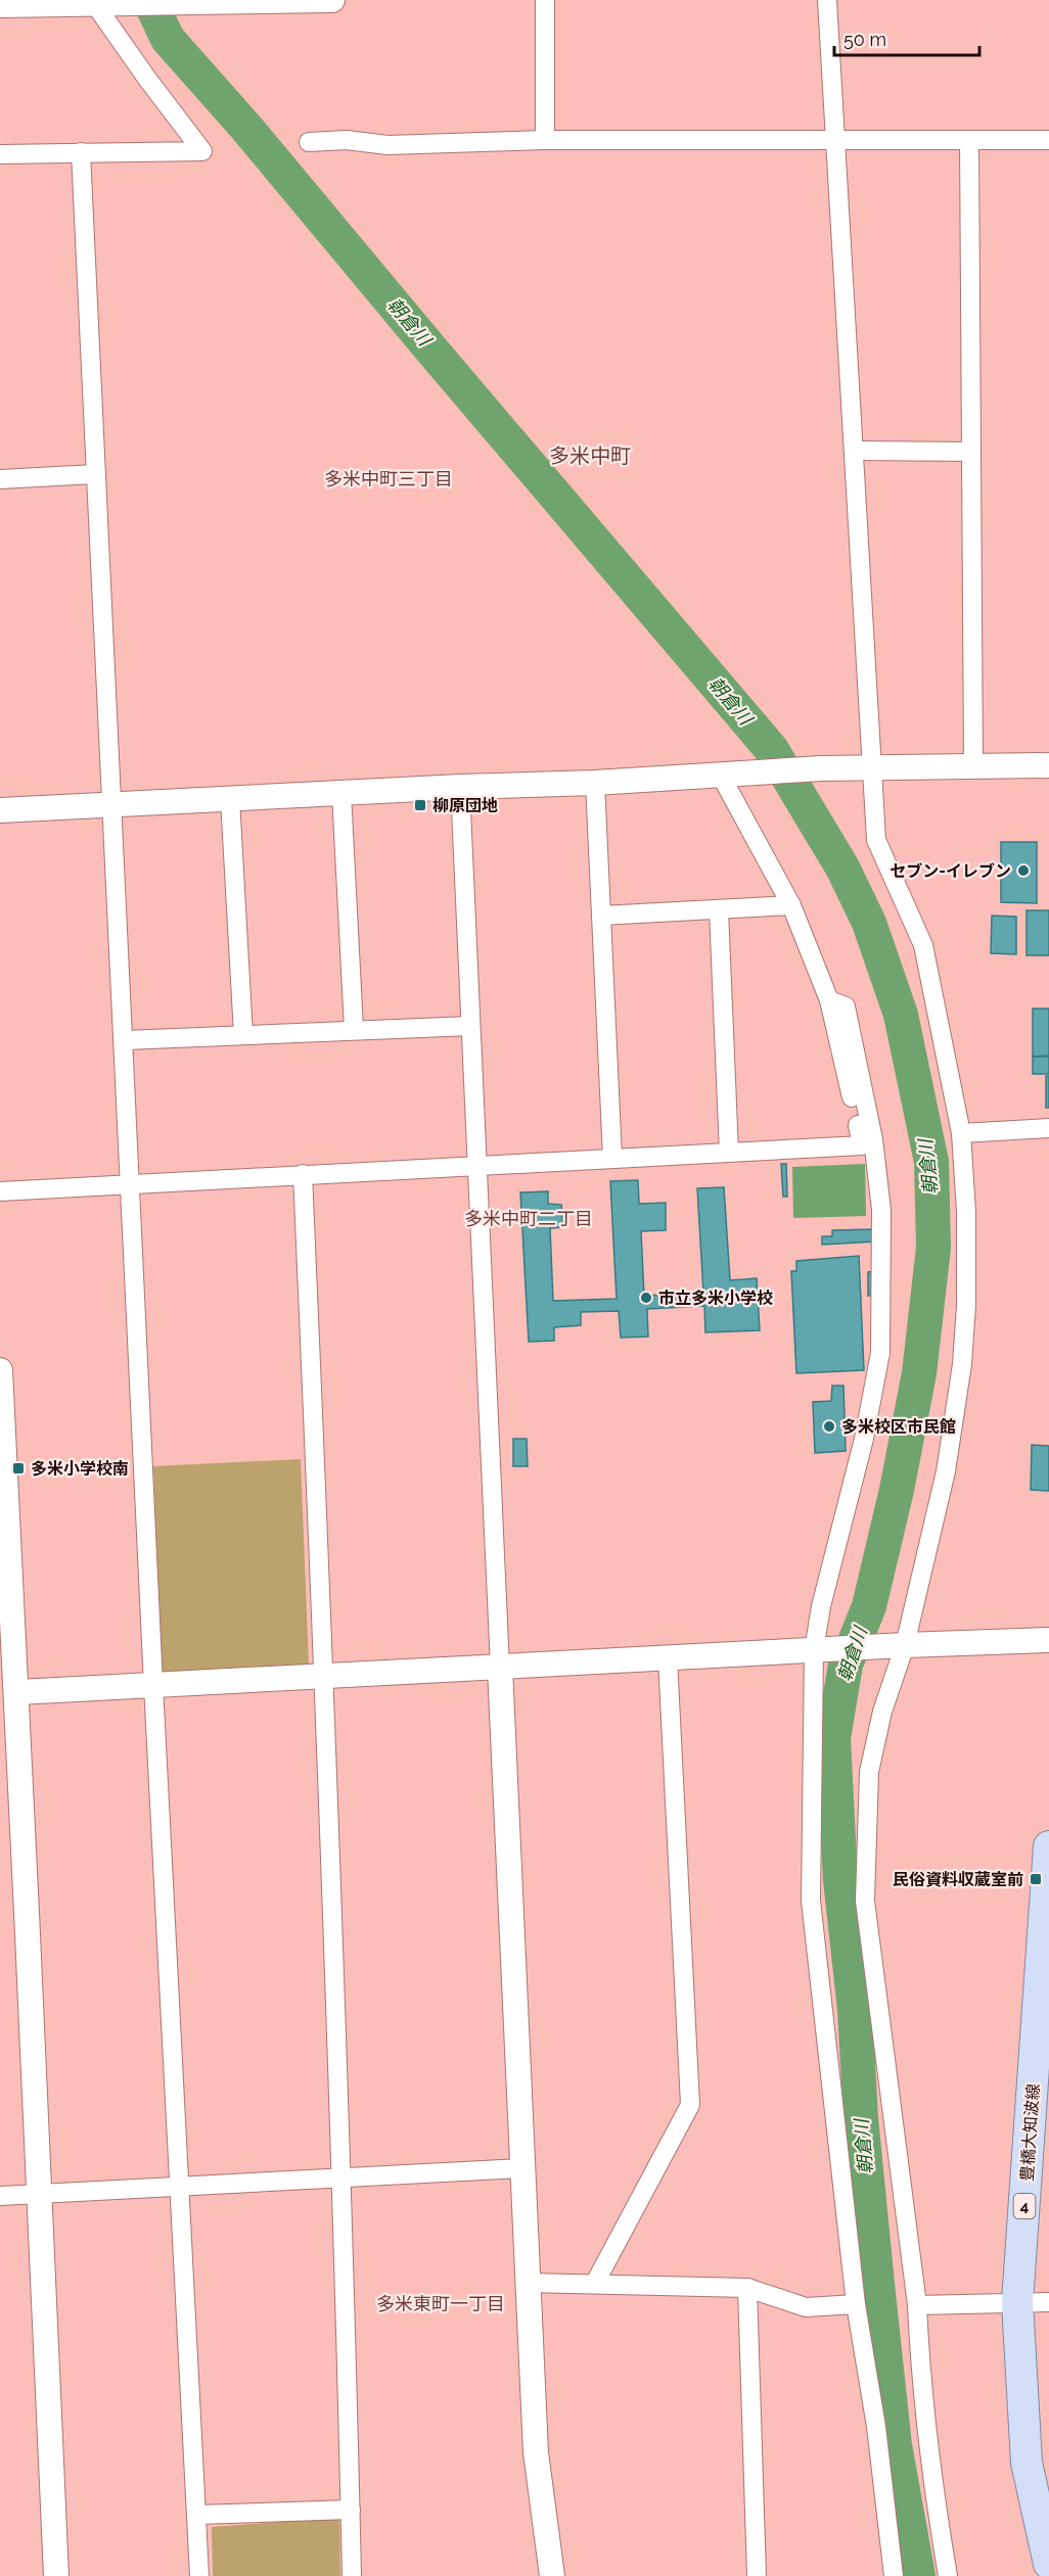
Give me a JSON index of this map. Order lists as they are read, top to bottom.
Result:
{
  "streets": {
    "main road": ["豊橋大知波線", "4"]
  },
  "districts": [
    "多米中町",
    "多米中町三丁目",
    "多米中町二丁目",
    "多米東町一丁目"
  ],
  "water": ["朝倉川"],
  "places": {
    "transit": ["柳原団地", "多米小学校南", "民俗資料収蔵室前"],
    "other": ["セブン-イレブン", "市立多米小学校", "多米校区市民館"]
  },
  "scale_bar": "50 m"
}
